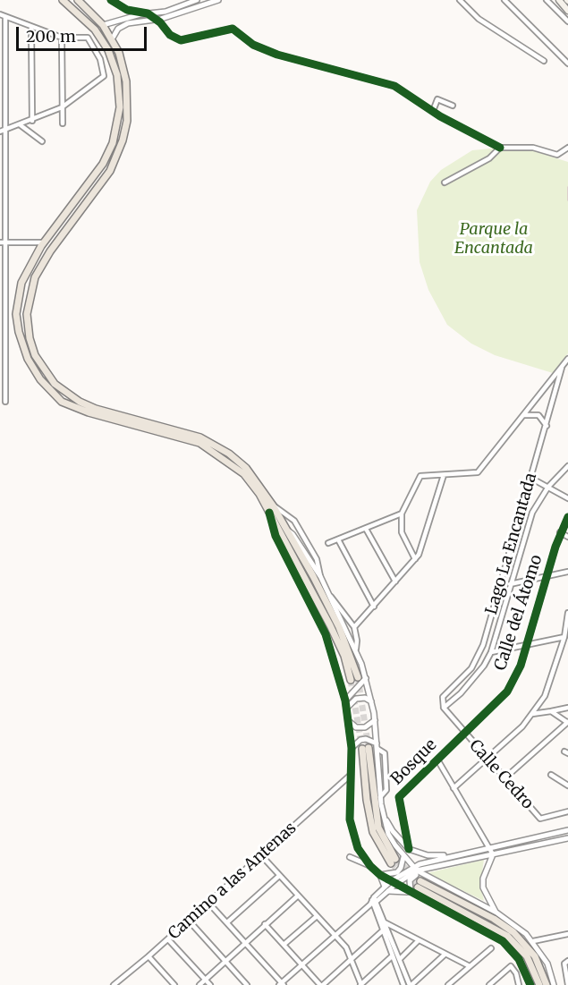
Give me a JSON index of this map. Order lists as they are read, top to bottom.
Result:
{
  "streets": {
    "street": [
      "Lago La Encantada",
      "Calle del Átomo",
      "Bosque",
      "Calle Cedro",
      "Camino a las Antenas"
    ]
  },
  "crossings": [
    ["Lago La Encantada", "Calle Cedro"],
    ["Calle del Átomo", "Bosque"],
    ["Calle del Átomo", "Calle Cedro"],
    ["Bosque", "Calle Cedro"]
  ],
  "parks": ["Parque la Encantada"],
  "scale_bar": "200 m"
}
